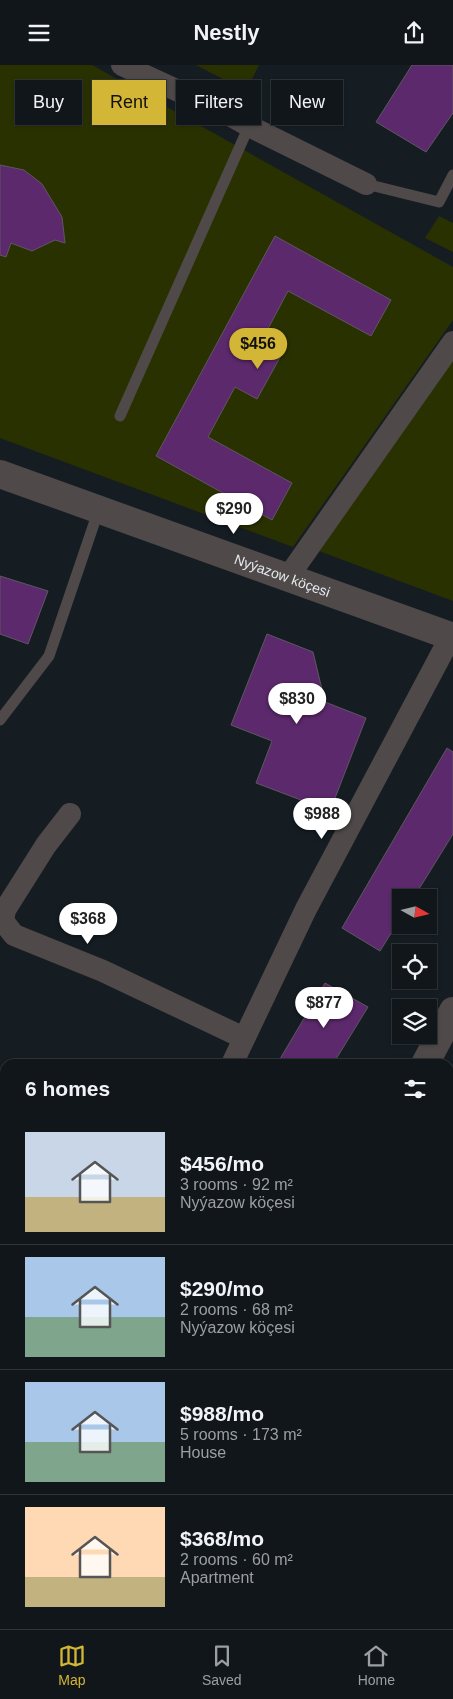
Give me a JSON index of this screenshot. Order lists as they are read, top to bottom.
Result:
{
  "streets": {
    "street": ["Nyýazow köçesi"]
  },
  "north": "right",
  "page": {
    "header": "Nestly",
    "chip": [
      "Buy",
      "Rent",
      "Filters",
      "New"
    ],
    "price": [
      "$456",
      "$290",
      "$830",
      "$988",
      "$368",
      "$877"
    ],
    "heading": "6 homes",
    "list": [
      {
        "name": "$456/mo",
        "note": "3 rooms · 92 m² · Nyýazow köçesi"
      },
      {
        "name": "$290/mo",
        "note": "2 rooms · 68 m² · Nyýazow köçesi"
      },
      {
        "name": "$988/mo",
        "note": "5 rooms · 173 m² · House"
      },
      {
        "name": "$368/mo",
        "note": "2 rooms · 60 m² · Apartment"
      }
    ],
    "tabs": ["Map", "Saved", "Home"]
  }
}
